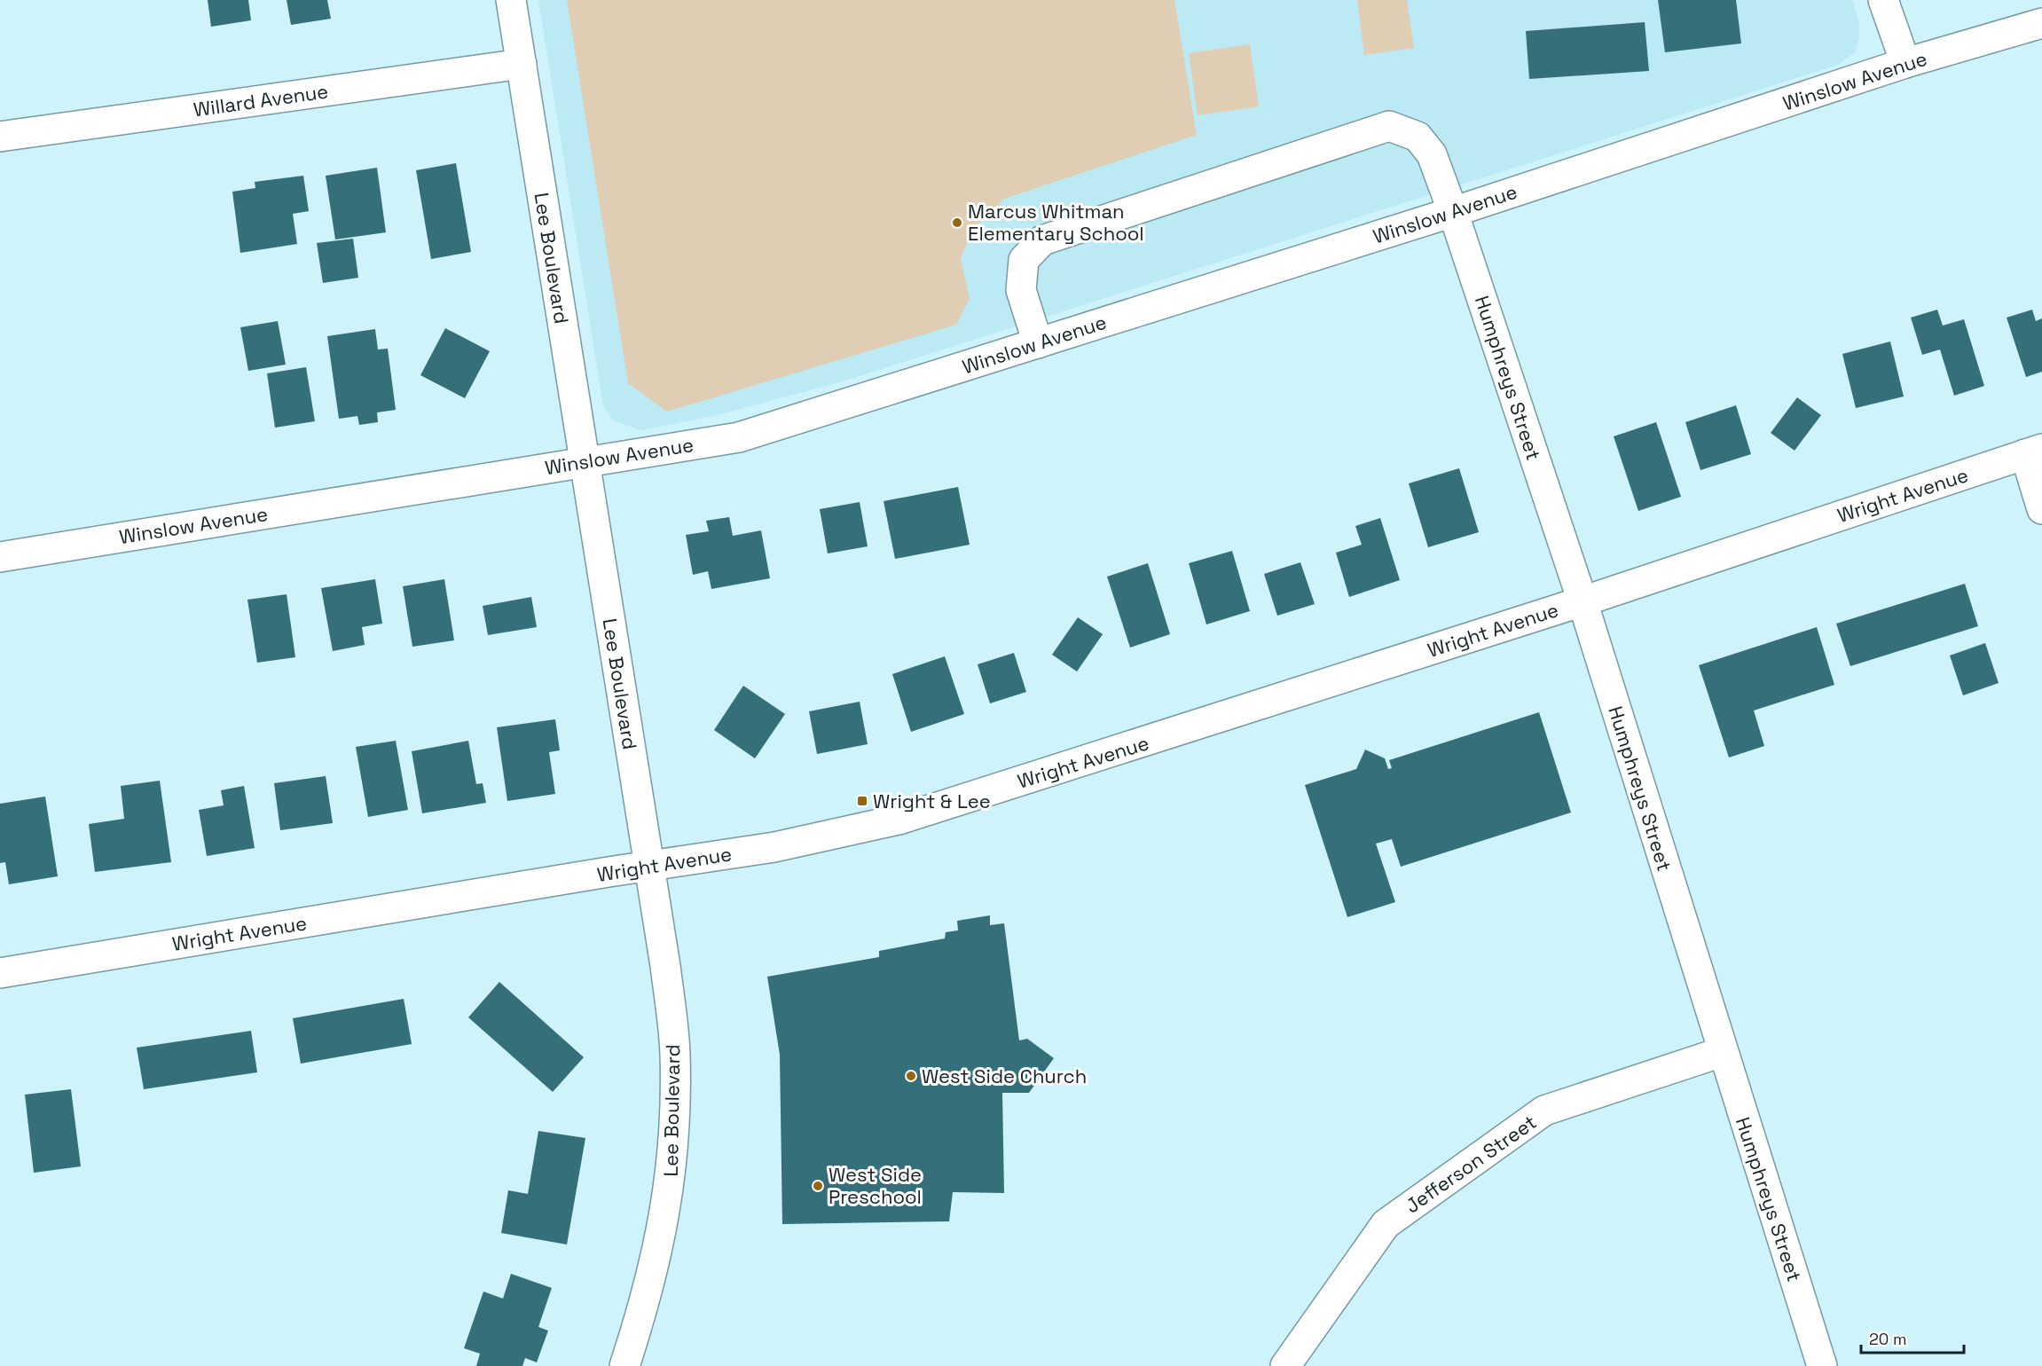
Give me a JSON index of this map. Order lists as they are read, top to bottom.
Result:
{
  "streets": {
    "street": [
      "Winslow Avenue",
      "Willard Avenue",
      "Lee Boulevard",
      "Humphreys Street",
      "Wright Avenue",
      "Jefferson Street"
    ]
  },
  "crossings": [
    ["Winslow Avenue", "Lee Boulevard"],
    ["Winslow Avenue", "Humphreys Street"],
    ["Willard Avenue", "Lee Boulevard"],
    ["Lee Boulevard", "Wright Avenue"],
    ["Humphreys Street", "Wright Avenue"],
    ["Humphreys Street", "Jefferson Street"]
  ],
  "places": {
    "other": ["Marcus Whitman Elementary School", "West Side Church", "West Side Preschool"],
    "transit": ["Wright & Lee"]
  },
  "scale_bar": "20 m"
}
